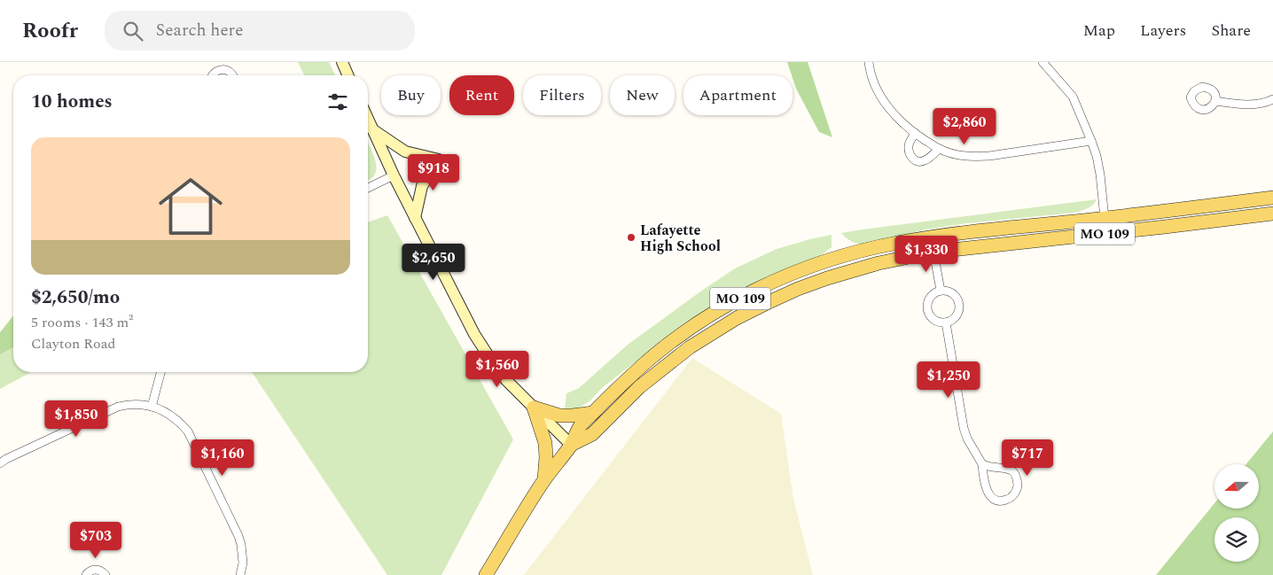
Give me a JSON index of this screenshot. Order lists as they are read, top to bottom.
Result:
{
  "streets": {
    "main road": ["MO 109"]
  },
  "places": ["Lafayette High School"],
  "north": "left",
  "page": {
    "header": "Roofr",
    "search": "Search here",
    "nav": ["Map", "Layers", "Share"],
    "chip": [
      "Buy",
      "Rent",
      "Filters",
      "New",
      "Apartment"
    ],
    "heading": "10 homes",
    "price": [
      "$2,860",
      "$918",
      "$1,330",
      "$2,650",
      "$1,560",
      "$1,250",
      "$1,850",
      "$1,160",
      "$717",
      "$703"
    ],
    "list": [
      {
        "name": "$2,650/mo",
        "note": "5 rooms · 143 m² · Clayton Road"
      }
    ]
  }
}
